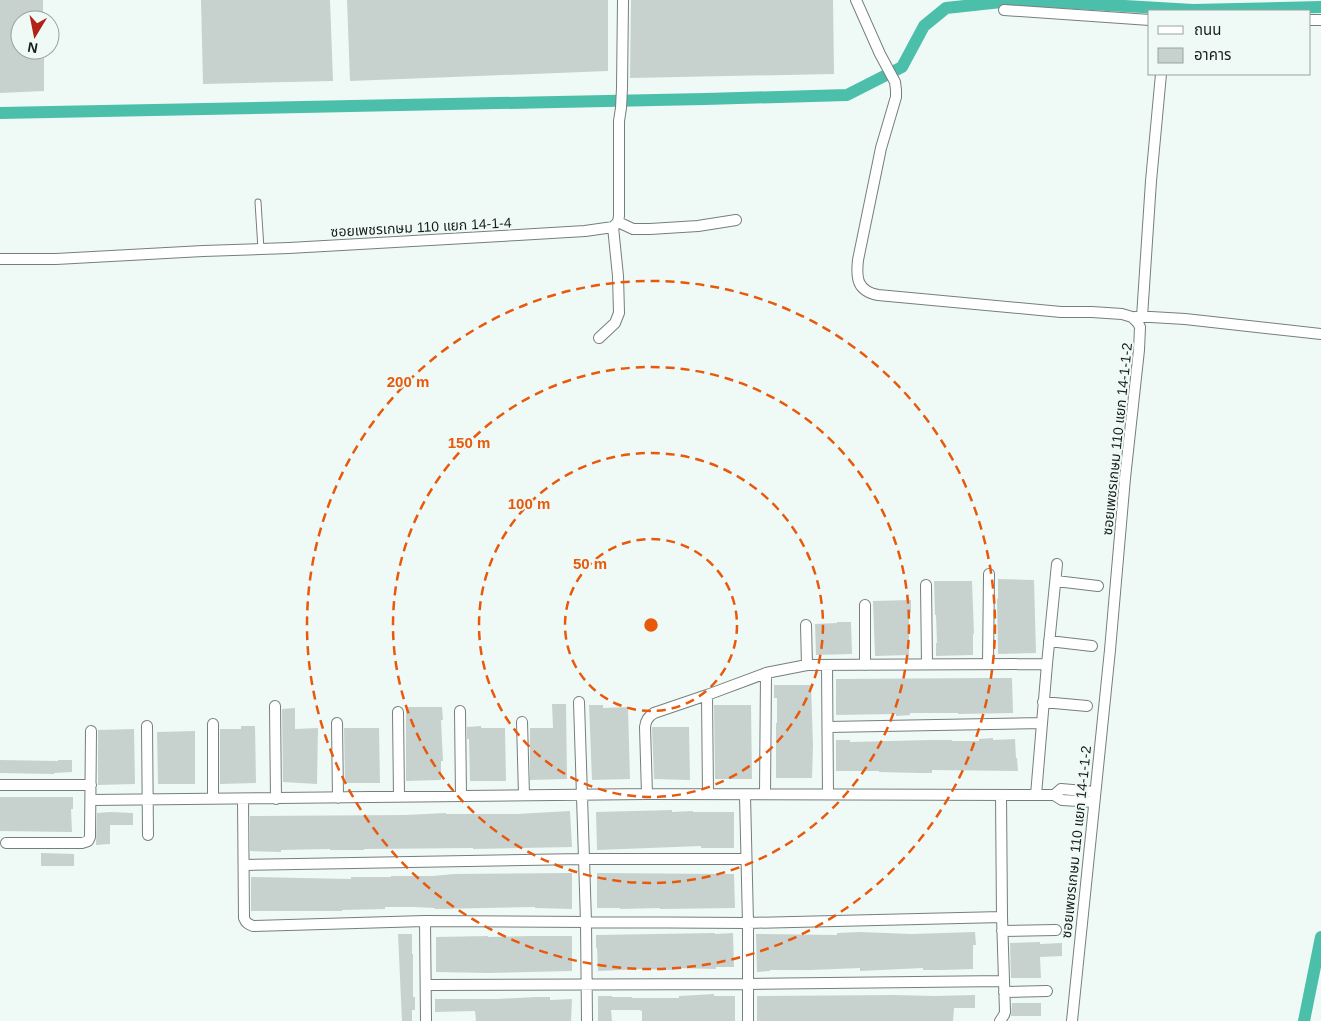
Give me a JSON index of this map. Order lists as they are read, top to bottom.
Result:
{
  "streets": {
    "street": ["ซอยเพชรเกษม 110 แยก 14-1-4", "ซอยเพชรเกษม 110 แยก 14-1-1-2"]
  },
  "legend": ["ถนน", "อาคาร"],
  "north": "bottom",
  "rings": [
    "200 m",
    "150 m",
    "100 m",
    "50 m"
  ]
}
